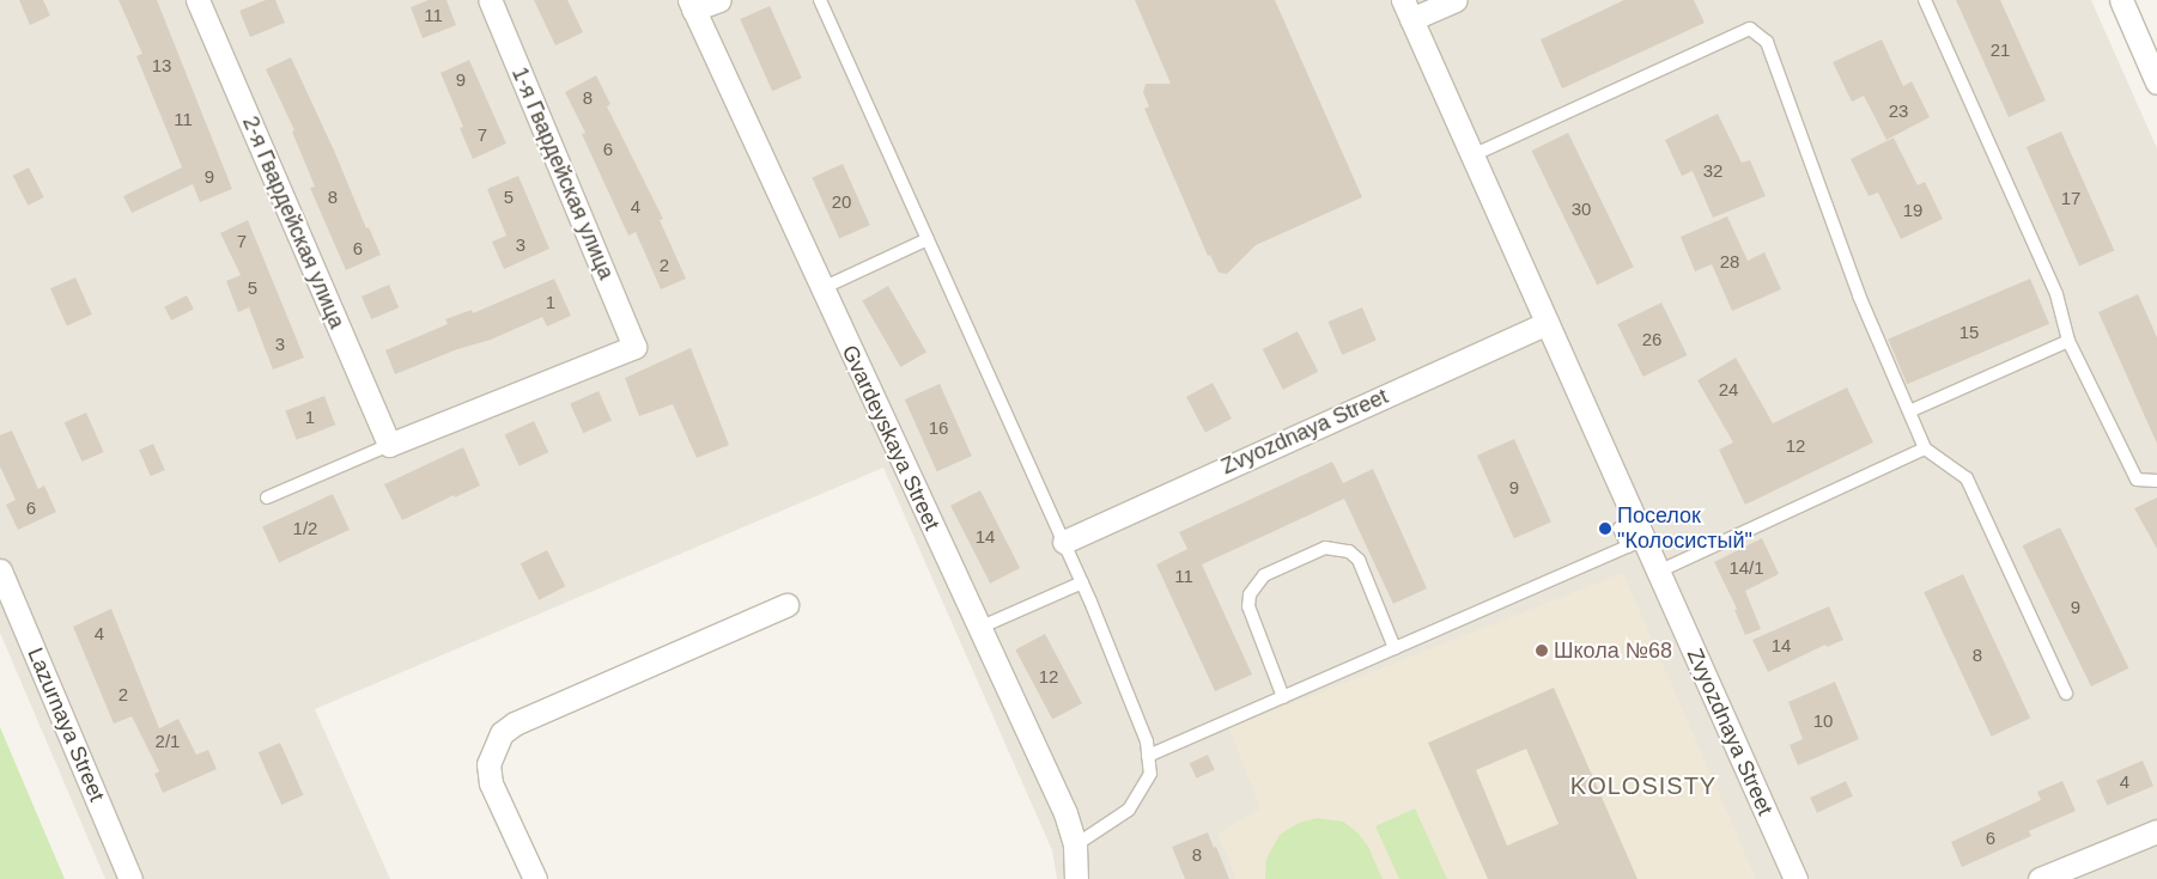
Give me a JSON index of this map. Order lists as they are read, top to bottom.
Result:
{
  "streets": {
    "street": [
      "1-я Гвардейская улица",
      "2-я Гвардейская улица",
      "Zvyozdnaya Street",
      "Gvardeyskaya Street",
      "Lazurnaya Street"
    ]
  },
  "crossings": [
    ["1-я Гвардейская улица", "2-я Гвардейская улица"]
  ],
  "districts": ["KOLOSISTY"],
  "places": ["Поселок \"Колосистый\"", "Школа №68"],
  "house_numbers": [
    "11",
    "21",
    "13",
    "9",
    "8",
    "23",
    "11",
    "7",
    "6",
    "32",
    "9",
    "8",
    "5",
    "17",
    "20",
    "4",
    "30",
    "19",
    "7",
    "3",
    "6",
    "28",
    "2",
    "5",
    "1",
    "15",
    "26",
    "3",
    "24",
    "1",
    "16",
    "12",
    "9",
    "6",
    "1/2",
    "14",
    "14/1",
    "11",
    "9",
    "4",
    "14",
    "8",
    "12",
    "2",
    "10",
    "2/1",
    "4",
    "6",
    "8"
  ]
}
